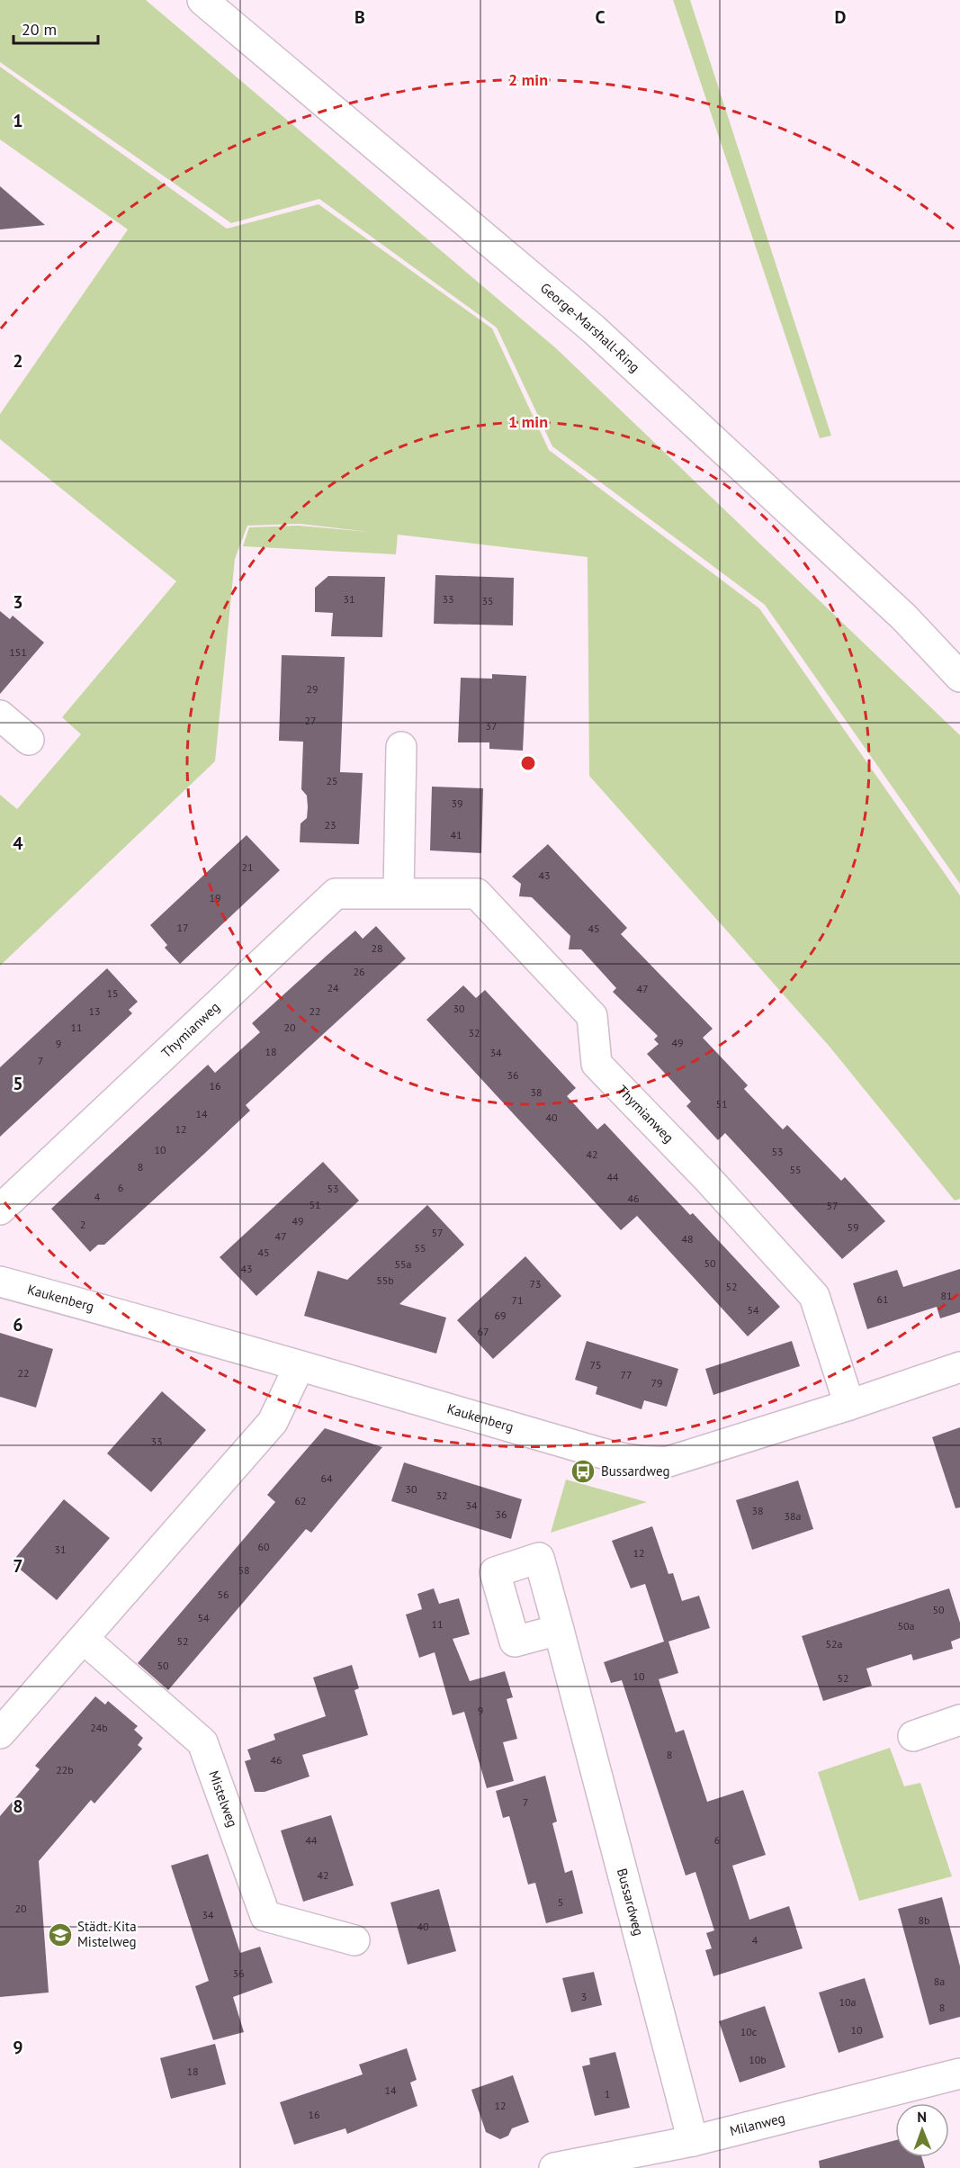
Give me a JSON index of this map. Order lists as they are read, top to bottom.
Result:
{
  "streets": {
    "street": [
      "George-Marshall-Ring",
      "Thymianweg",
      "Kaukenberg",
      "Mistelweg",
      "Bussardweg",
      "Milanweg"
    ]
  },
  "crossings": [
    ["Thymianweg", "Kaukenberg"],
    ["Bussardweg", "Milanweg"]
  ],
  "places": {
    "bus stop": ["Bussardweg"],
    "school or university": ["Städt. Kita Mistelweg"]
  },
  "house_numbers": [
    "31",
    "33",
    "35",
    "151",
    "29",
    "27",
    "37",
    "25",
    "39",
    "23",
    "41",
    "21",
    "43",
    "19",
    "17",
    "45",
    "28",
    "26",
    "24",
    "47",
    "15",
    "30",
    "13",
    "22",
    "11",
    "20",
    "32",
    "49",
    "9",
    "18",
    "34",
    "7",
    "36",
    "16",
    "38",
    "51",
    "14",
    "40",
    "12",
    "10",
    "53",
    "42",
    "8",
    "55",
    "44",
    "6",
    "53",
    "4",
    "46",
    "51",
    "57",
    "49",
    "2",
    "59",
    "57",
    "47",
    "48",
    "55",
    "45",
    "50",
    "55a",
    "43",
    "55b",
    "73",
    "52",
    "81",
    "61",
    "71",
    "54",
    "69",
    "67",
    "75",
    "22",
    "77",
    "79",
    "33",
    "64",
    "30",
    "32",
    "62",
    "34",
    "38",
    "36",
    "38a",
    "60",
    "31",
    "12",
    "58",
    "56",
    "50",
    "54",
    "11",
    "50a",
    "52",
    "52a",
    "50",
    "10",
    "52",
    "9",
    "24b",
    "8",
    "46",
    "22b",
    "7",
    "44",
    "6",
    "42",
    "5",
    "20",
    "34",
    "8b",
    "40",
    "4",
    "36",
    "8a",
    "3",
    "10a",
    "8",
    "10",
    "10c",
    "10b",
    "18",
    "14",
    "1",
    "12",
    "16"
  ],
  "scale_bar": "20 m",
  "north": "top",
  "grid": {
    "columns": ["B", "C", "D"],
    "rows": [
      "1",
      "2",
      "3",
      "4",
      "5",
      "6",
      "7",
      "8",
      "9"
    ]
  },
  "rings": ["2 min", "1 min"]
}
